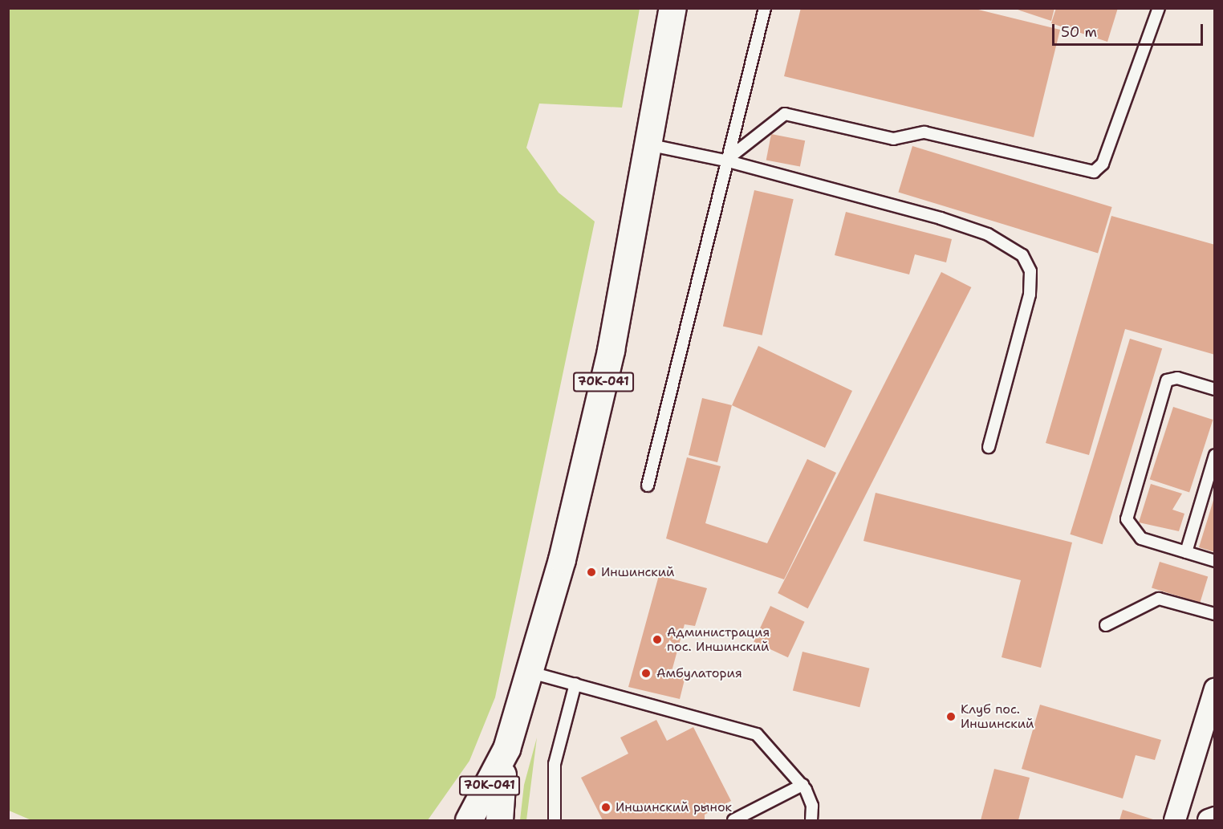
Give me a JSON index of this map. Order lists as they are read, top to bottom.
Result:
{
  "streets": {
    "main road": ["70К-041"]
  },
  "places": [
    "Иншинский",
    "Администрация пос. Иншинский",
    "Амбулатория",
    "Клуб пос. Иншинский",
    "Иншинский рынок"
  ],
  "scale_bar": "50 m"
}
